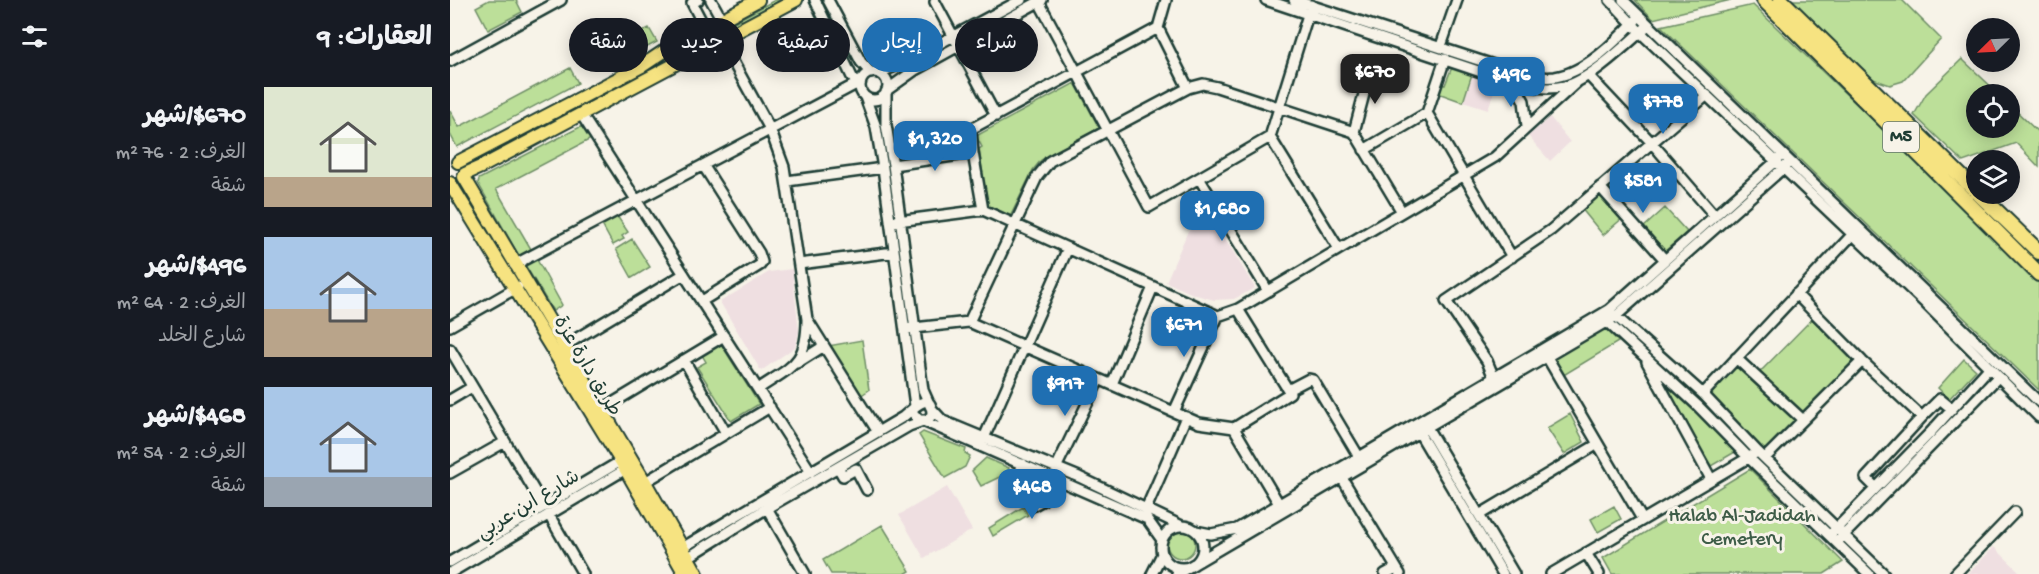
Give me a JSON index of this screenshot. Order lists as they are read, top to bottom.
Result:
{
  "streets": {
    "highway": ["M5"],
    "main road": ["طريق دارة عزة"],
    "street": ["شارع ابن عربي"]
  },
  "parks": ["Halab Al-Jadidah Cemetery"],
  "north": "bottom left",
  "page": {
    "heading": "العقارات: 9",
    "chip": [
      "شراء",
      "إيجار",
      "تصفية",
      "جديد",
      "شقة"
    ],
    "price": [
      "$670",
      "$496",
      "$778",
      "$1,320",
      "$581",
      "$1,680",
      "$671",
      "$917",
      "$468"
    ],
    "list": [
      {
        "name": "$670/شهر",
        "note": "الغرف: 2 · 76 m² · شقة"
      },
      {
        "name": "$496/شهر",
        "note": "الغرف: 2 · 64 m² · شارع الخلد"
      },
      {
        "name": "$468/شهر",
        "note": "الغرف: 2 · 54 m² · شقة"
      }
    ]
  }
}
